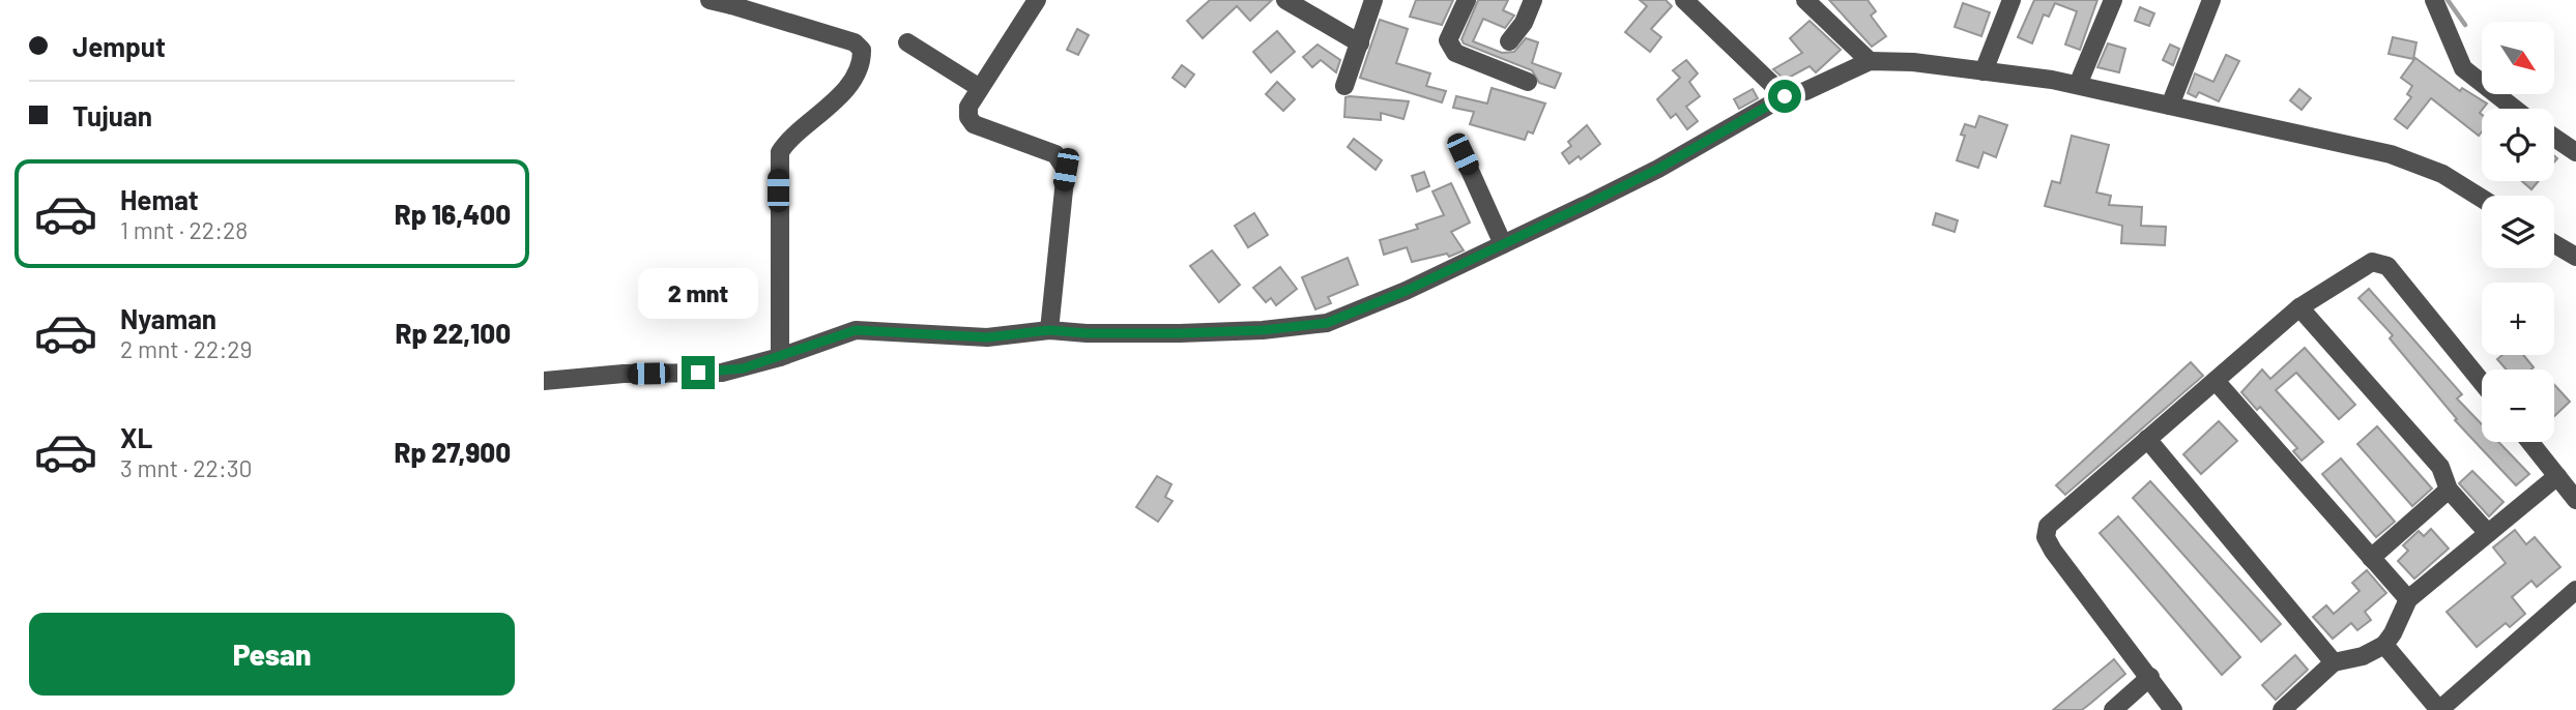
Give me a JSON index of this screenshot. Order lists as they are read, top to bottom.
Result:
{
  "north": "bottom right",
  "page": {
    "banner": ["Jemput", "Tujuan"],
    "map_buttons": ["+", "−"],
    "list": [
      {
        "name": "Hemat",
        "note": "1 mnt · 22:28",
        "value": "Rp 16,400"
      },
      {
        "name": "Nyaman",
        "note": "2 mnt · 22:29",
        "value": "Rp 22,100"
      },
      {
        "name": "XL",
        "note": "3 mnt · 22:30",
        "value": "Rp 27,900"
      }
    ],
    "bubble": "2 mnt",
    "buttons": "Pesan"
  }
}
